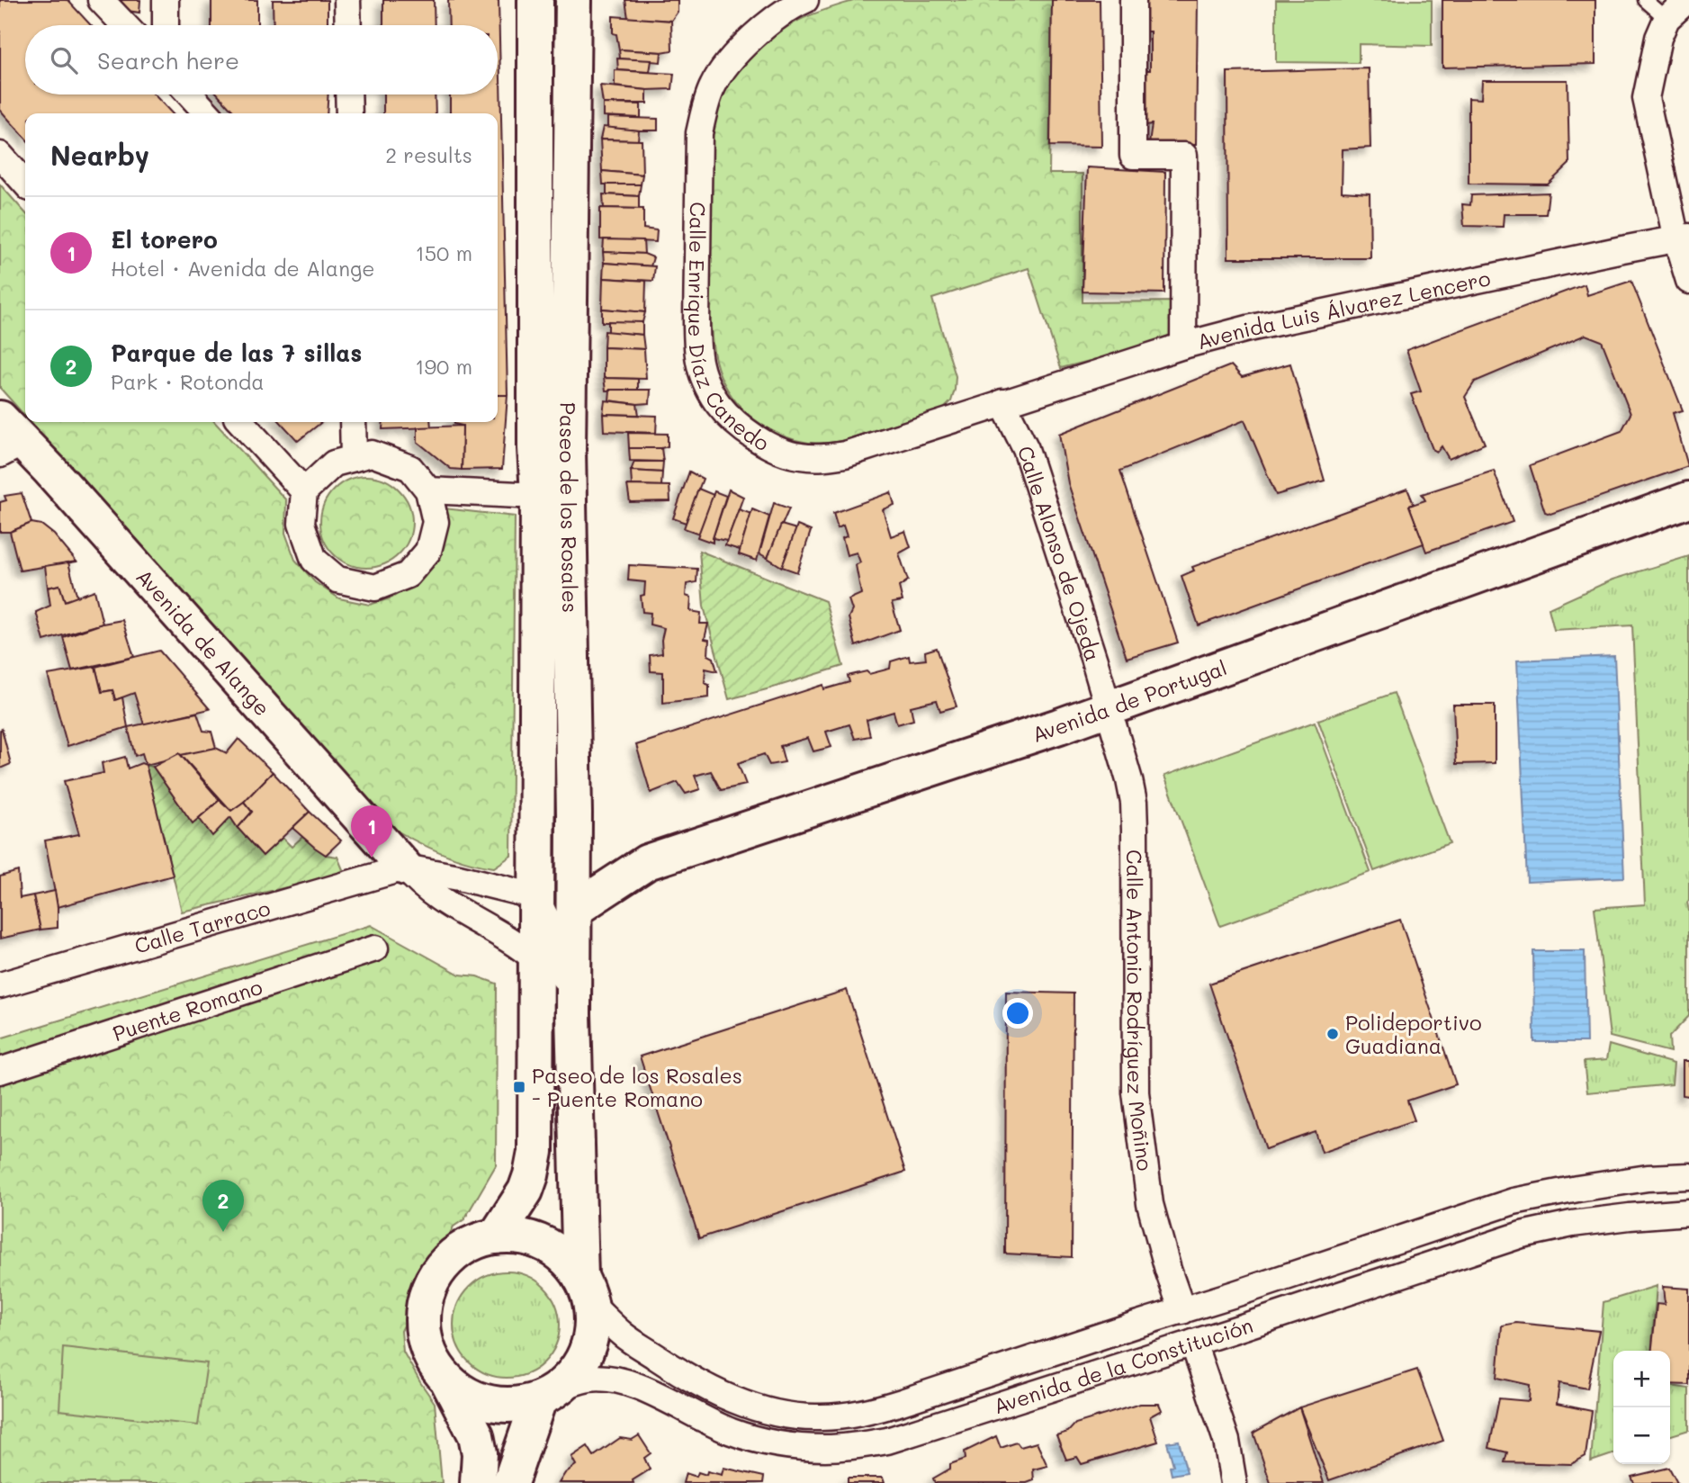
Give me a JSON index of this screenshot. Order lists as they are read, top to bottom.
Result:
{
  "streets": {
    "main road": ["Paseo de los Rosales", "Avenida de Alange", "Avenida de Portugal"],
    "street": [
      "Avenida Luis Álvarez Lencero",
      "Calle Enrique Díaz Canedo",
      "Calle Alonso de Ojeda",
      "Calle Tarraco",
      "Puente Romano",
      "Calle Antonio Rodríguez Moñino",
      "Avenida de la Constitución"
    ]
  },
  "crossings": [
    ["Avenida Luis Álvarez Lencero", "Calle Enrique Díaz Canedo"],
    ["Avenida Luis Álvarez Lencero", "Calle Alonso de Ojeda"],
    ["Calle Enrique Díaz Canedo", "Calle Alonso de Ojeda"],
    ["Paseo de los Rosales", "Avenida de Portugal"],
    ["Paseo de los Rosales", "Avenida de la Constitución"],
    ["Calle Alonso de Ojeda", "Avenida de Portugal"],
    ["Calle Alonso de Ojeda", "Calle Antonio Rodríguez Moñino"],
    ["Avenida de Alange", "Calle Tarraco"],
    ["Avenida de Portugal", "Calle Antonio Rodríguez Moñino"],
    ["Calle Antonio Rodríguez Moñino", "Avenida de la Constitución"]
  ],
  "places": {
    "other": ["Polideportivo Guadiana"],
    "transit": ["Paseo de los Rosales - Puente Romano"]
  },
  "page": {
    "search": "Search here",
    "heading": ["Nearby", "2 results"],
    "list": [
      {
        "mark": "1",
        "name": "El torero",
        "note": "Hotel · Avenida de Alange",
        "value": "150 m"
      },
      {
        "mark": "2",
        "name": "Parque de las 7 sillas",
        "note": "Park · Rotonda",
        "value": "190 m"
      }
    ],
    "pins": ["1", "2"],
    "map_buttons": ["+", "−"]
  }
}
